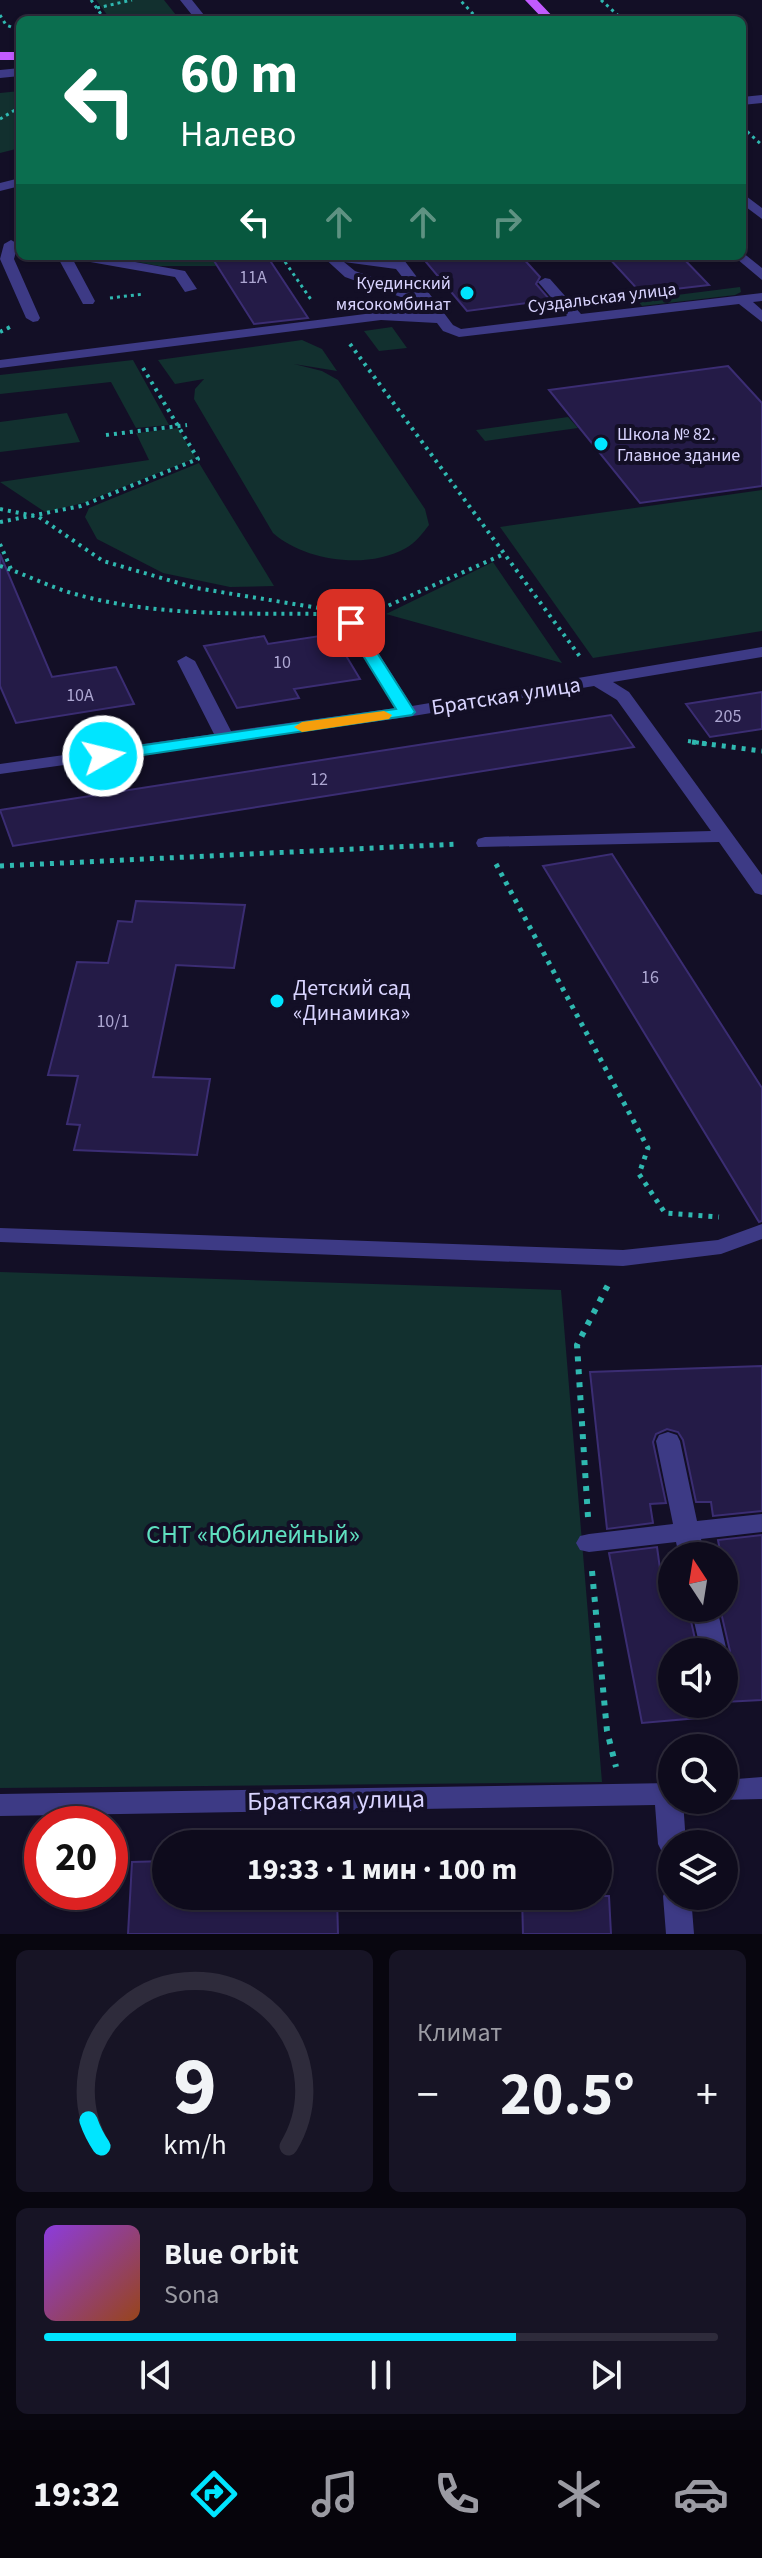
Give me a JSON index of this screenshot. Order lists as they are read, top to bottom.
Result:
{
  "streets": {
    "street": ["Суздальская улица", "Братская улица"]
  },
  "parks": ["СНТ «Юбилейный»"],
  "places": ["Куединский мясокомбинат", "Школа № 82. Главное здание", "Детский сад «Динамика»"],
  "house_numbers": [
    "11А",
    "10",
    "10А",
    "205",
    "12",
    "16",
    "10/1"
  ],
  "north": "top",
  "page": {
    "turn": ["60 m", "Налево"],
    "limit": "20",
    "trip": "19:33 · 1 мин · 100 m",
    "tile": "Климат",
    "heat": ["−", "20.5°", "+"],
    "song": ["Blue Orbit", "Sona"],
    "tabs": "19:32",
    "gauge": ["9", "km/h"]
  }
}
